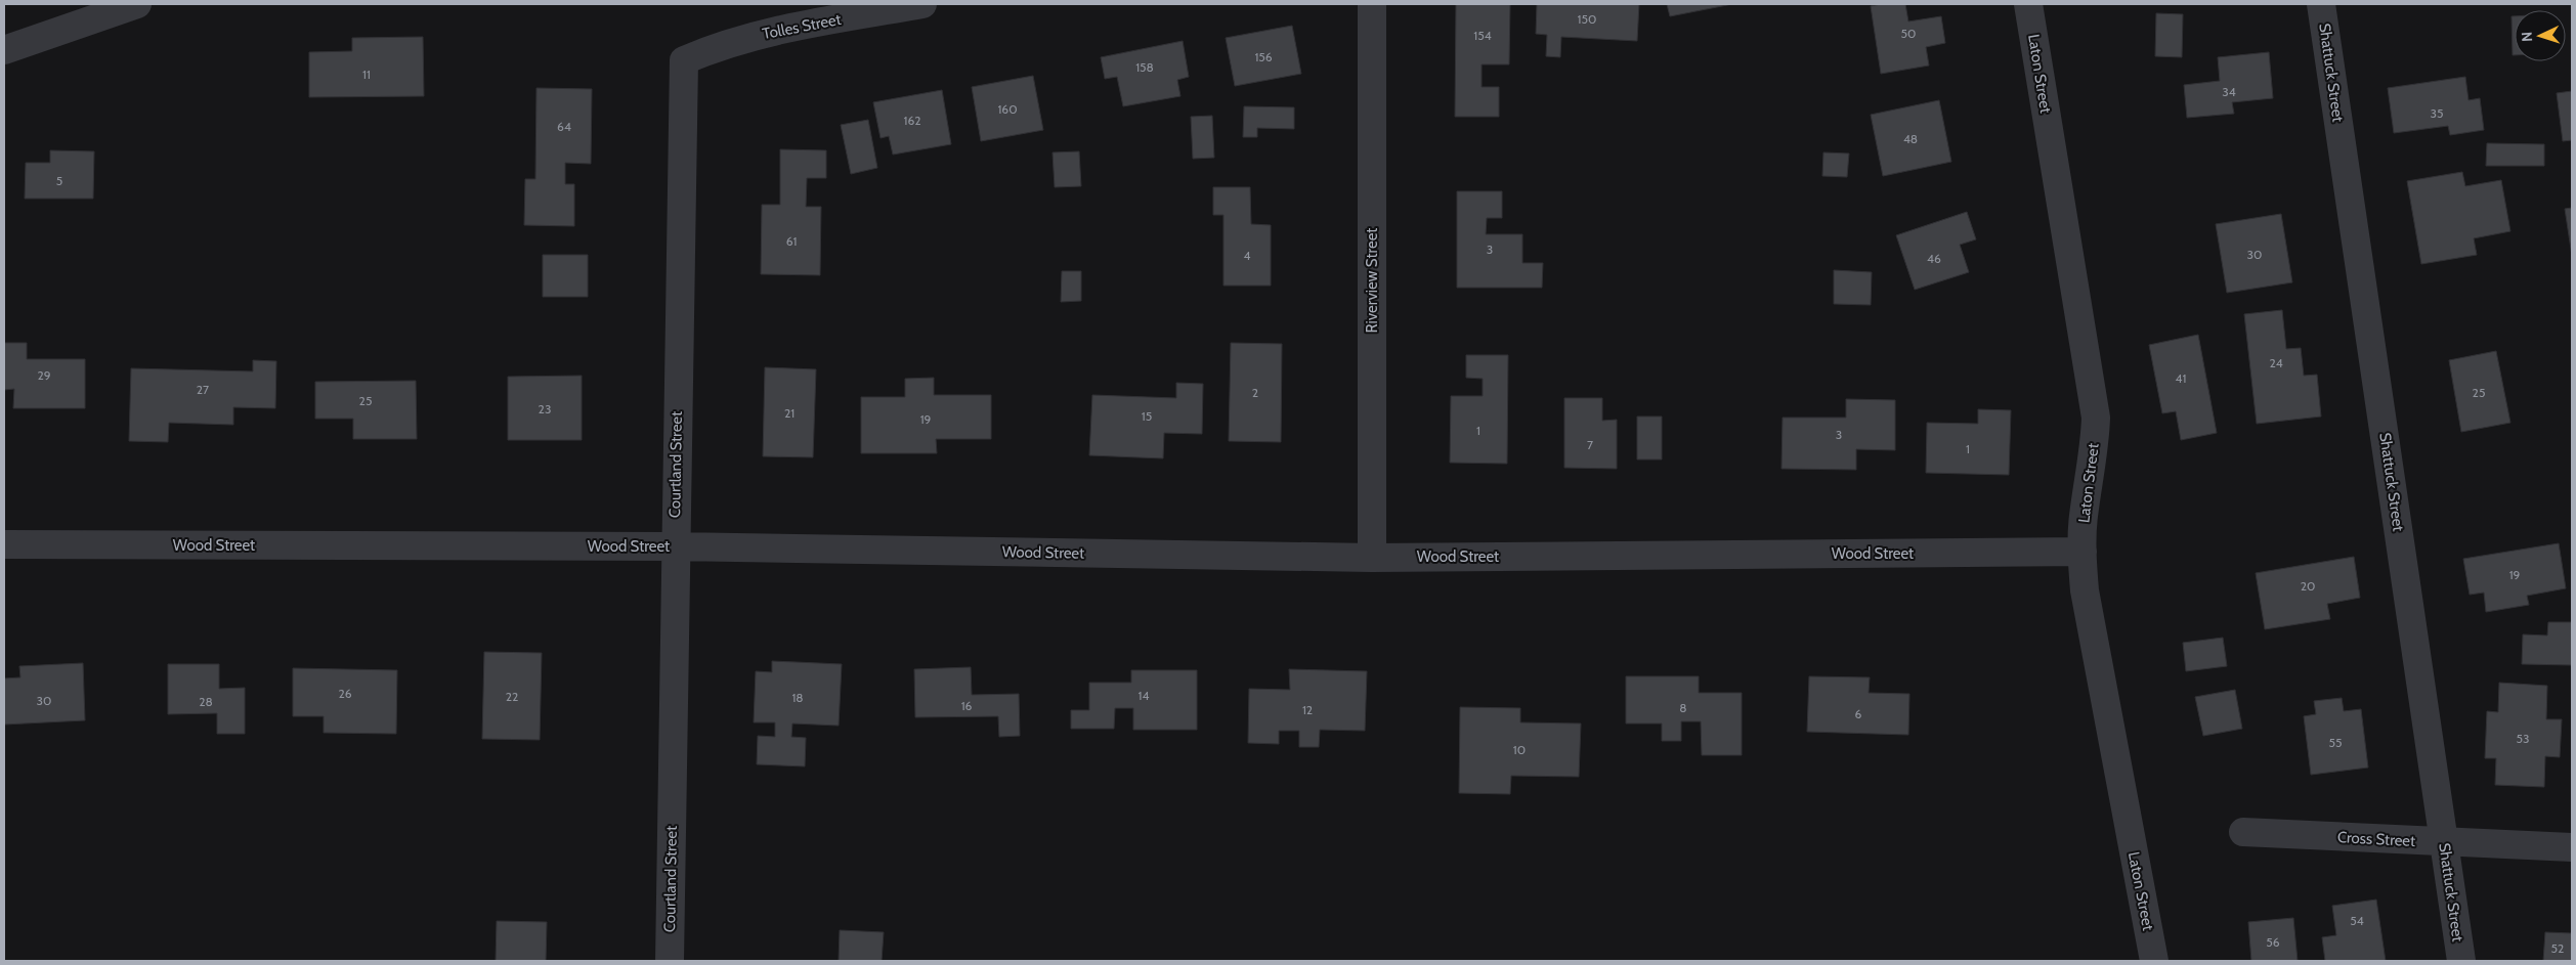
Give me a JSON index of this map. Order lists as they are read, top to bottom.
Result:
{
  "streets": {
    "street": [
      "Tolles Street",
      "Shattuck Street",
      "Laton Street",
      "Riverview Street",
      "Courtland Street",
      "Wood Street",
      "Cross Street"
    ]
  },
  "crossings": [
    ["Tolles Street", "Courtland Street"],
    ["Shattuck Street", "Cross Street"],
    ["Laton Street", "Wood Street"],
    ["Riverview Street", "Wood Street"],
    ["Courtland Street", "Wood Street"]
  ],
  "house_numbers": [
    "150",
    "50",
    "154",
    "156",
    "158",
    "11",
    "34",
    "160",
    "35",
    "162",
    "64",
    "48",
    "5",
    "61",
    "3",
    "30",
    "4",
    "46",
    "24",
    "29",
    "41",
    "27",
    "2",
    "25",
    "25",
    "23",
    "21",
    "15",
    "19",
    "1",
    "3",
    "7",
    "1",
    "19",
    "20",
    "26",
    "14",
    "22",
    "18",
    "30",
    "28",
    "16",
    "8",
    "12",
    "6",
    "53",
    "55",
    "10",
    "54",
    "56",
    "52"
  ],
  "north": "left"
}
